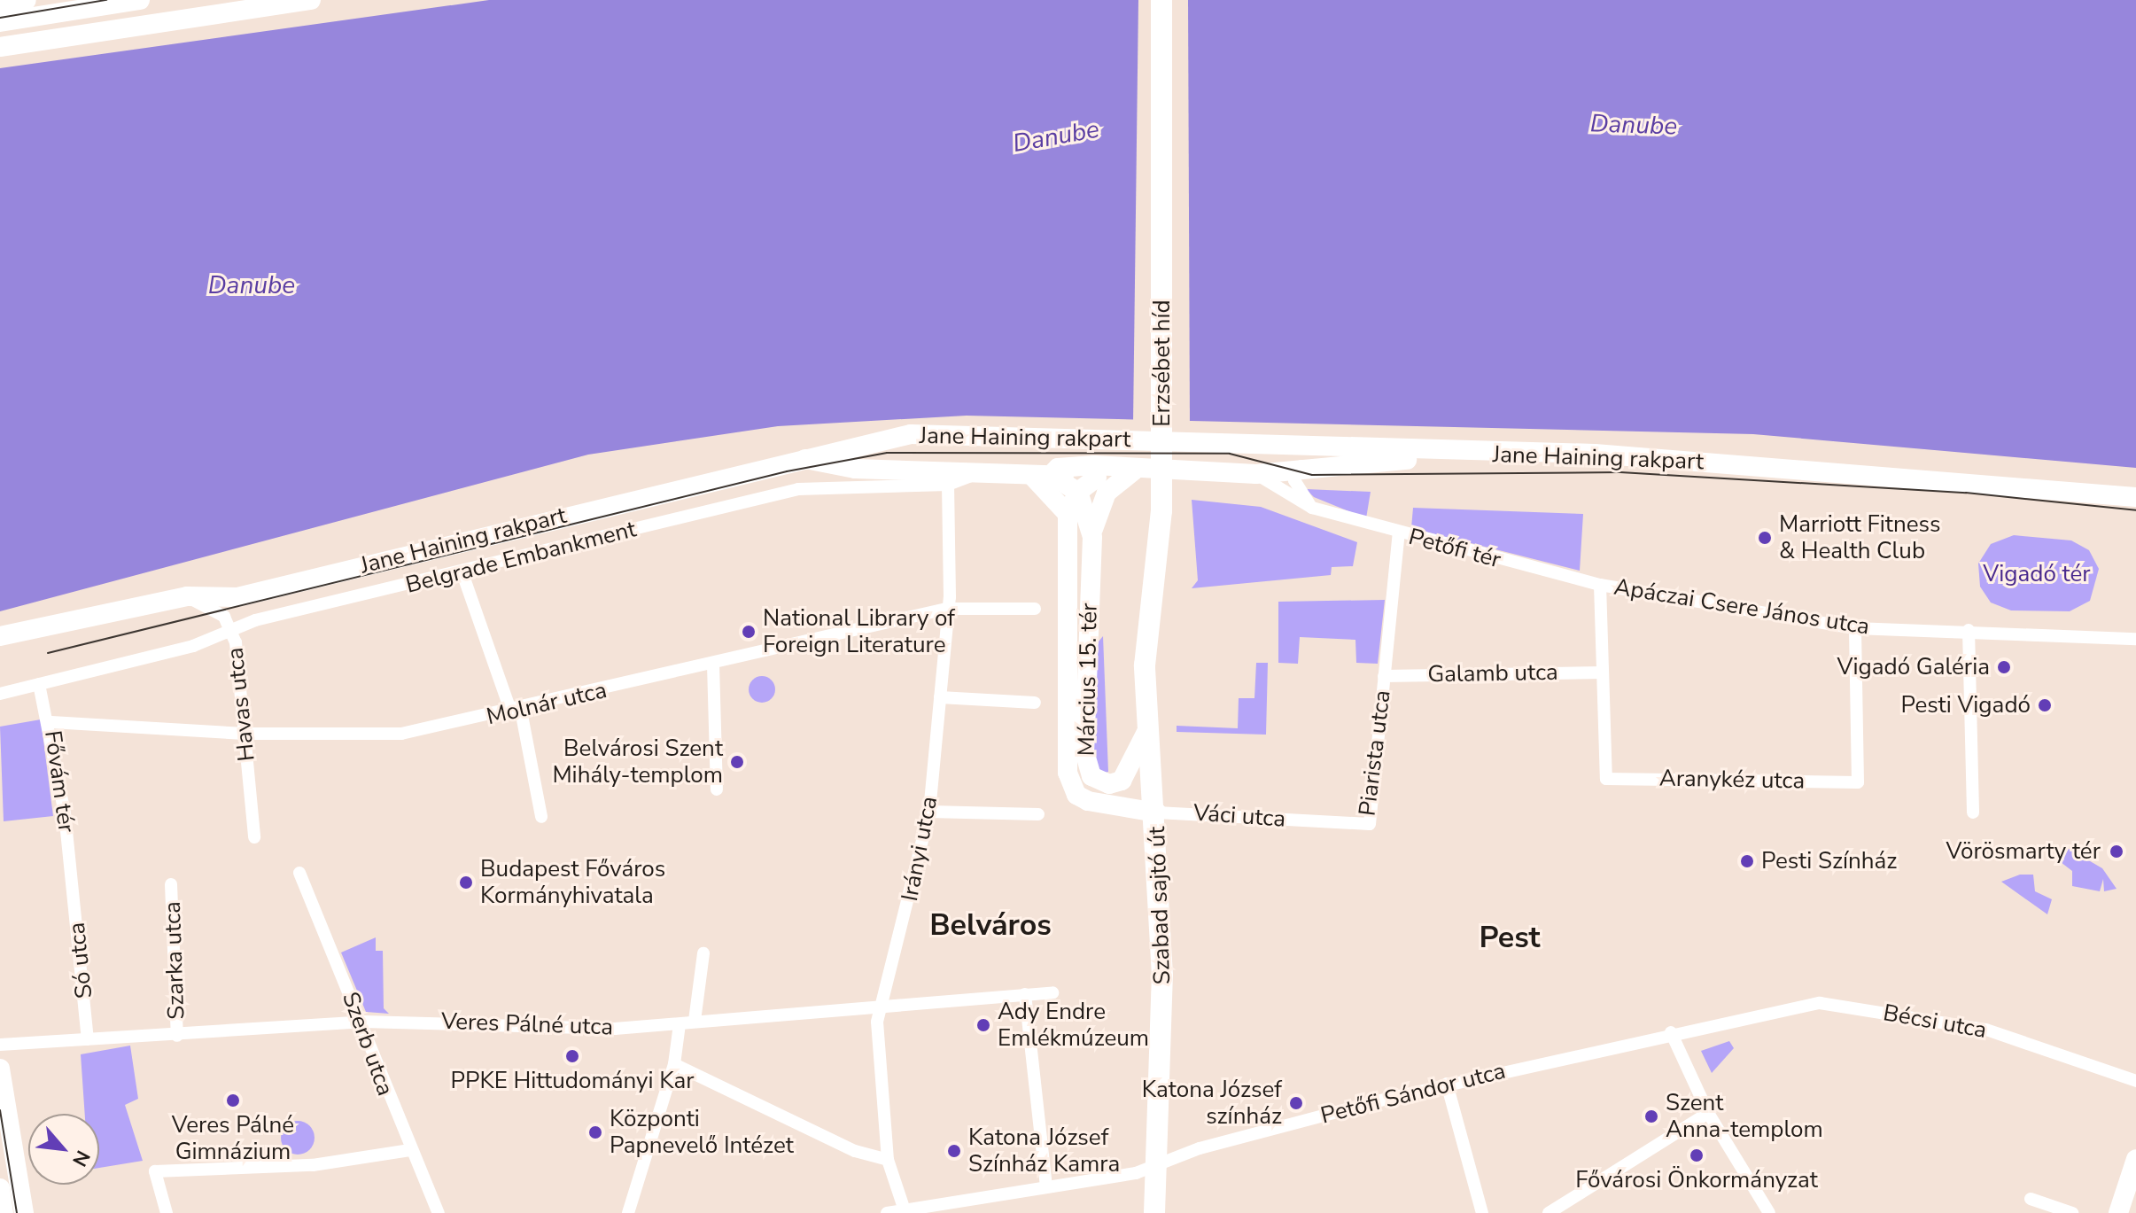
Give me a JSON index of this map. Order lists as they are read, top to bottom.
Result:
{
  "streets": {
    "main road": [
      "Erzsébet híd",
      "Jane Haining rakpart",
      "Belgrade Embankment",
      "Március 15. tér",
      "Váci utca",
      "Szabad sajtó út"
    ],
    "street": [
      "Petőfi tér",
      "Apáczai Csere János utca",
      "Galamb utca",
      "Molnár utca",
      "Havas utca",
      "Piarista utca",
      "Aranykéz utca",
      "Fővám tér",
      "Irányi utca",
      "Só utca",
      "Szarka utca",
      "Bécsi utca",
      "Veres Pálné utca",
      "Szerb utca",
      "Petőfi Sándor utca"
    ]
  },
  "crossings": [
    ["Erzsébet híd", "Március 15. tér"],
    ["Jane Haining rakpart", "Belgrade Embankment"],
    ["Jane Haining rakpart", "Havas utca"],
    ["Petőfi tér", "Belgrade Embankment"],
    ["Petőfi tér", "Apáczai Csere János utca"],
    ["Belgrade Embankment", "Március 15. tér"],
    ["Belgrade Embankment", "Havas utca"],
    ["Belgrade Embankment", "Fővám tér"],
    ["Belgrade Embankment", "Irányi utca"],
    ["Apáczai Csere János utca", "Aranykéz utca"],
    ["Galamb utca", "Piarista utca"],
    ["Galamb utca", "Aranykéz utca"],
    ["Március 15. tér", "Váci utca"],
    ["Molnár utca", "Havas utca"],
    ["Molnár utca", "Fővám tér"],
    ["Molnár utca", "Irányi utca"],
    ["Piarista utca", "Váci utca"],
    ["Fővám tér", "Só utca"],
    ["Váci utca", "Szabad sajtó út"],
    ["Irányi utca", "Veres Pálné utca"],
    ["Irányi utca", "Petőfi Sándor utca"],
    ["Szabad sajtó út", "Petőfi Sándor utca"],
    ["Só utca", "Veres Pálné utca"],
    ["Szarka utca", "Veres Pálné utca"],
    ["Bécsi utca", "Petőfi Sándor utca"],
    ["Veres Pálné utca", "Szerb utca"]
  ],
  "districts": ["Belváros", "Pest"],
  "water": ["Danube"],
  "parks": ["Vigadó tér"],
  "places": [
    "Marriott Fitness & Health Club",
    "National Library of Foreign Literature",
    "Vigadó Galéria",
    "Pesti Vigadó",
    "Belvárosi Szent Mihály-templom",
    "Vörösmarty tér",
    "Pesti Színház",
    "Budapest Főváros Kormányhivatala",
    "Ady Endre Emlékmúzeum",
    "PPKE Hittudományi Kar",
    "Veres Pálné Gimnázium",
    "Katona József színház",
    "Szent Anna-templom",
    "Központi Papnevelő Intézet",
    "Katona József Színház Kamra",
    "Fővárosi Önkormányzat"
  ],
  "north": "bottom right"
}
